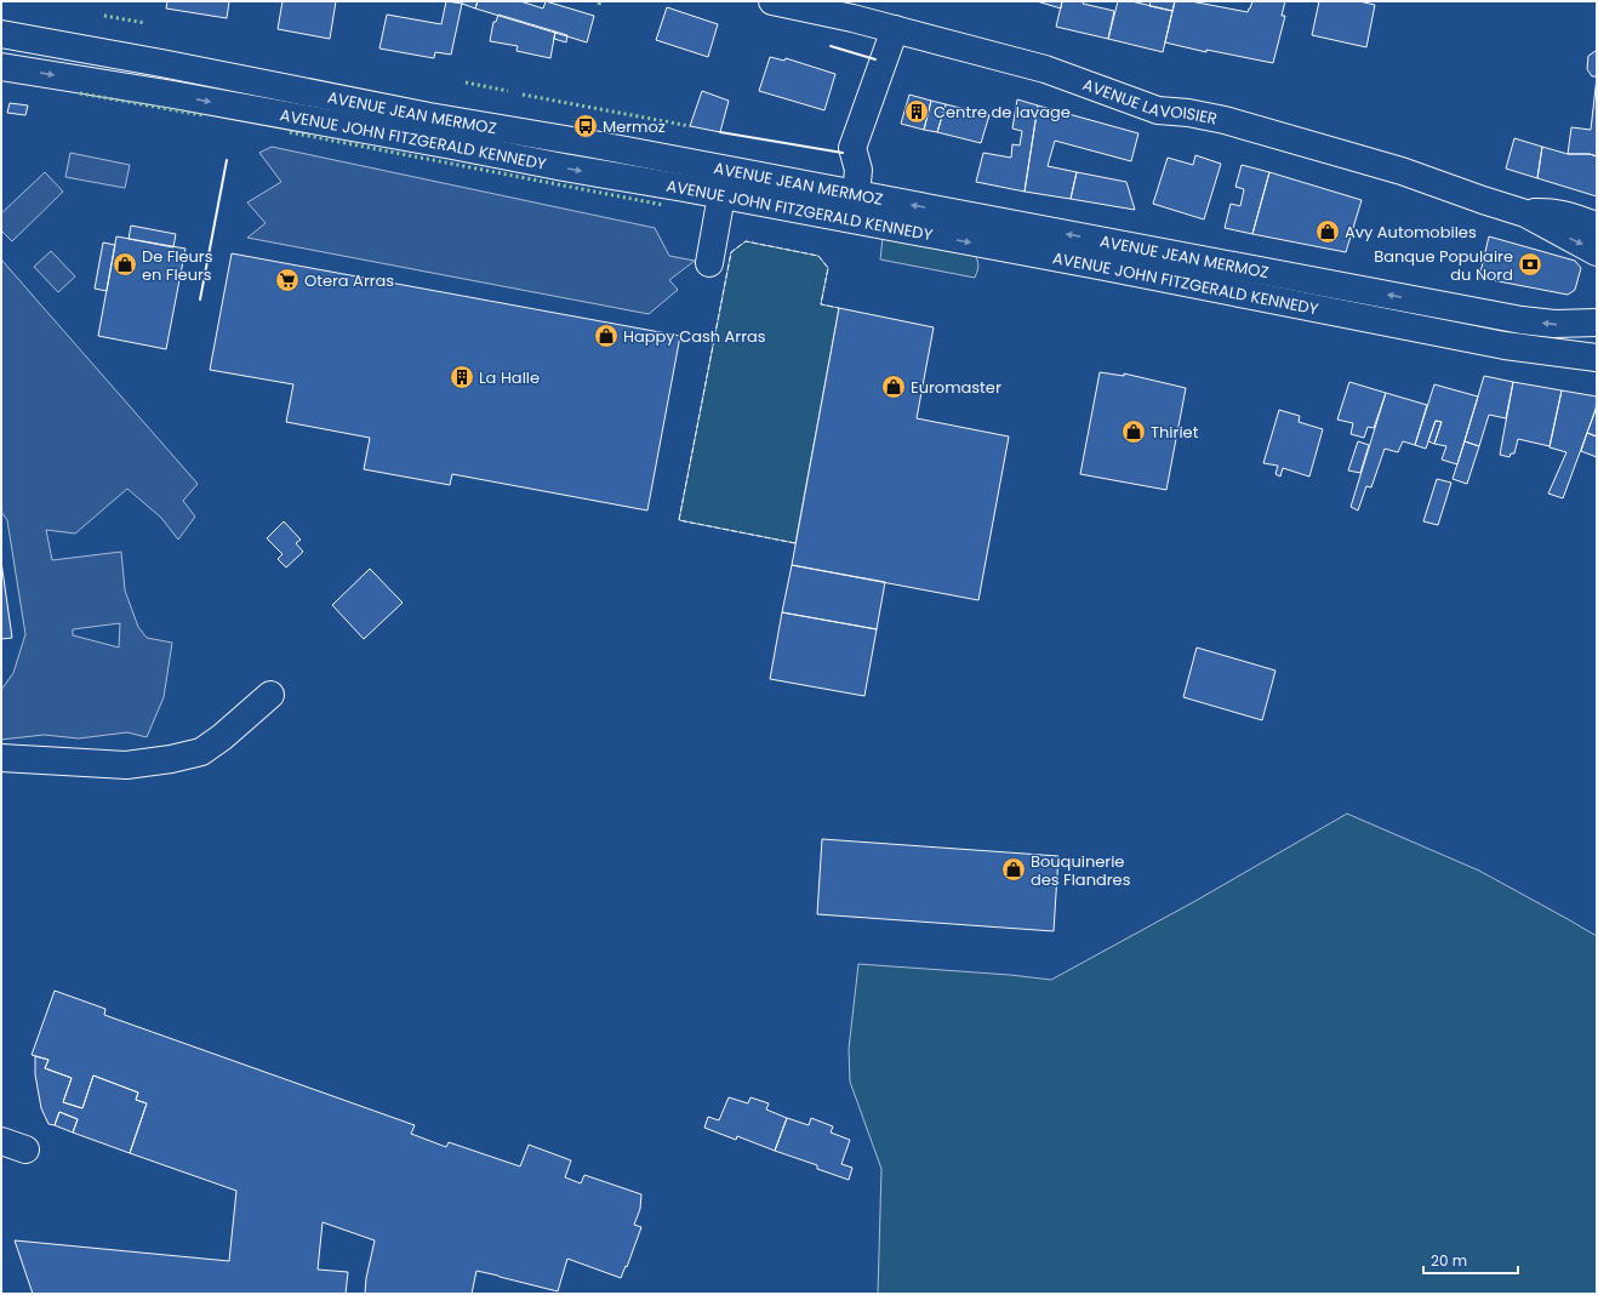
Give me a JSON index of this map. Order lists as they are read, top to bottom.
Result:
{
  "streets": {
    "main road": ["AVENUE LAVOISIER", "AVENUE JEAN MERMOZ", "AVENUE JOHN FITZGERALD KENNEDY"]
  },
  "one_way": ["AVENUE JEAN MERMOZ", "AVENUE JOHN FITZGERALD KENNEDY"],
  "places": {
    "building": ["Centre de lavage", "La Halle"],
    "bus stop": ["Mermoz"],
    "shop": [
      "Avy Automobiles",
      "De Fleurs en Fleurs",
      "Happy Cash Arras",
      "Euromaster",
      "Thiriet",
      "Bouquinerie des Flandres"
    ],
    "bank": ["Banque Populaire du Nord"],
    "supermarket": ["Otera Arras"]
  },
  "scale_bar": "20 m"
}
